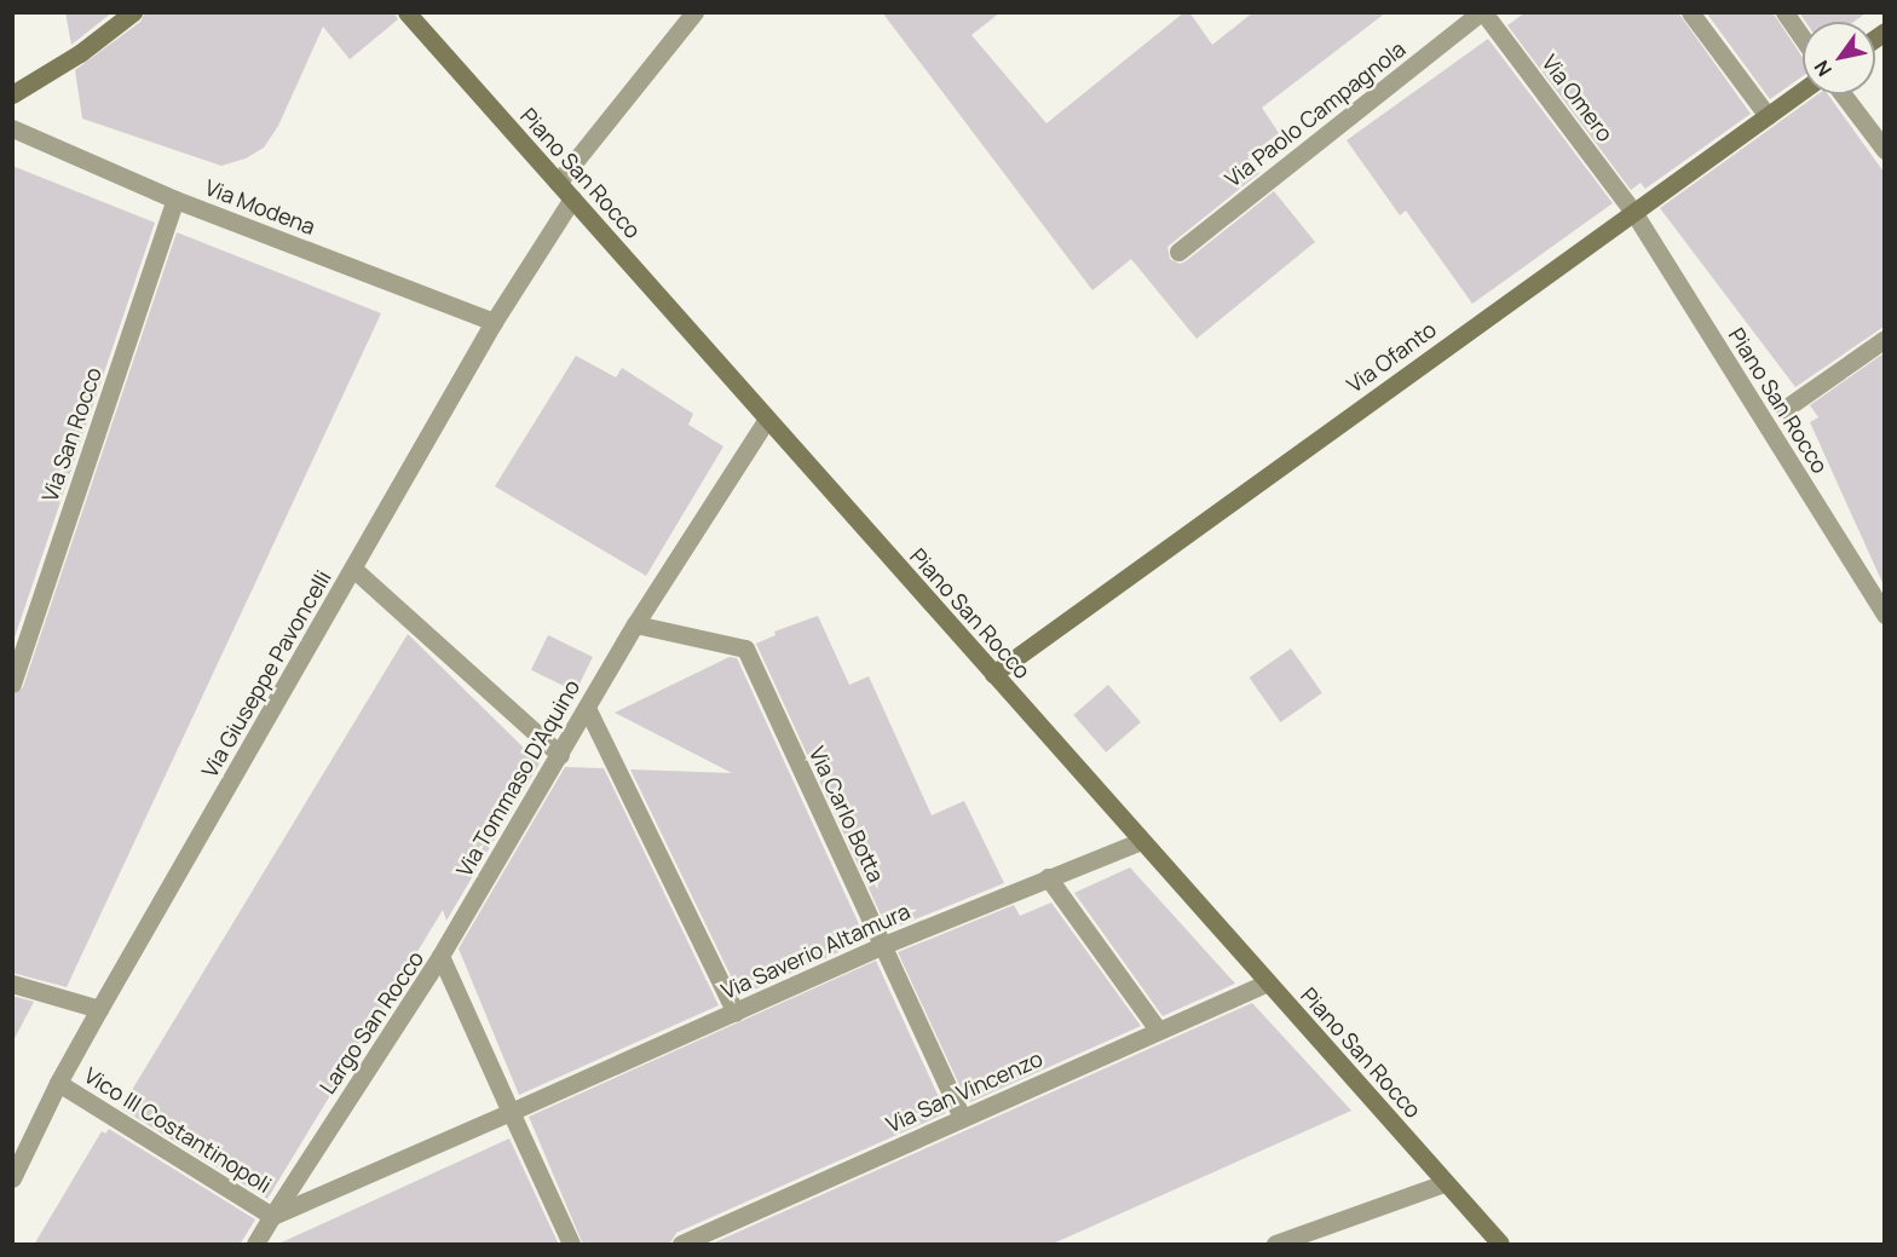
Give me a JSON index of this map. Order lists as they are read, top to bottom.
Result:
{
  "streets": {
    "street": [
      "Via Omero",
      "Via Paolo Campagnola",
      "Piano San Rocco",
      "Via Modena",
      "Via Ofanto",
      "Via San Rocco",
      "Via Giuseppe Pavoncelli",
      "Via Tommaso D'Aquino",
      "Via Carlo Botta",
      "Via Saverio Altamura",
      "Largo San Rocco",
      "Via San Vincenzo",
      "Vico III Costantinopoli"
    ]
  },
  "crossings": [
    ["Via Omero", "Via Paolo Campagnola"],
    ["Via Omero", "Piano San Rocco"],
    ["Via Omero", "Via Ofanto"],
    ["Piano San Rocco", "Via Ofanto"],
    ["Piano San Rocco", "Via Giuseppe Pavoncelli"],
    ["Piano San Rocco", "Via Tommaso D'Aquino"],
    ["Piano San Rocco", "Via Saverio Altamura"],
    ["Piano San Rocco", "Via San Vincenzo"],
    ["Via Modena", "Via San Rocco"],
    ["Via Modena", "Via Giuseppe Pavoncelli"],
    ["Via Giuseppe Pavoncelli", "Vico III Costantinopoli"],
    ["Via Tommaso D'Aquino", "Via Carlo Botta"],
    ["Via Tommaso D'Aquino", "Largo San Rocco"],
    ["Via Carlo Botta", "Via Saverio Altamura"],
    ["Via Carlo Botta", "Via San Vincenzo"],
    ["Via Saverio Altamura", "Largo San Rocco"],
    ["Largo San Rocco", "Vico III Costantinopoli"]
  ],
  "north": "bottom left"
}
